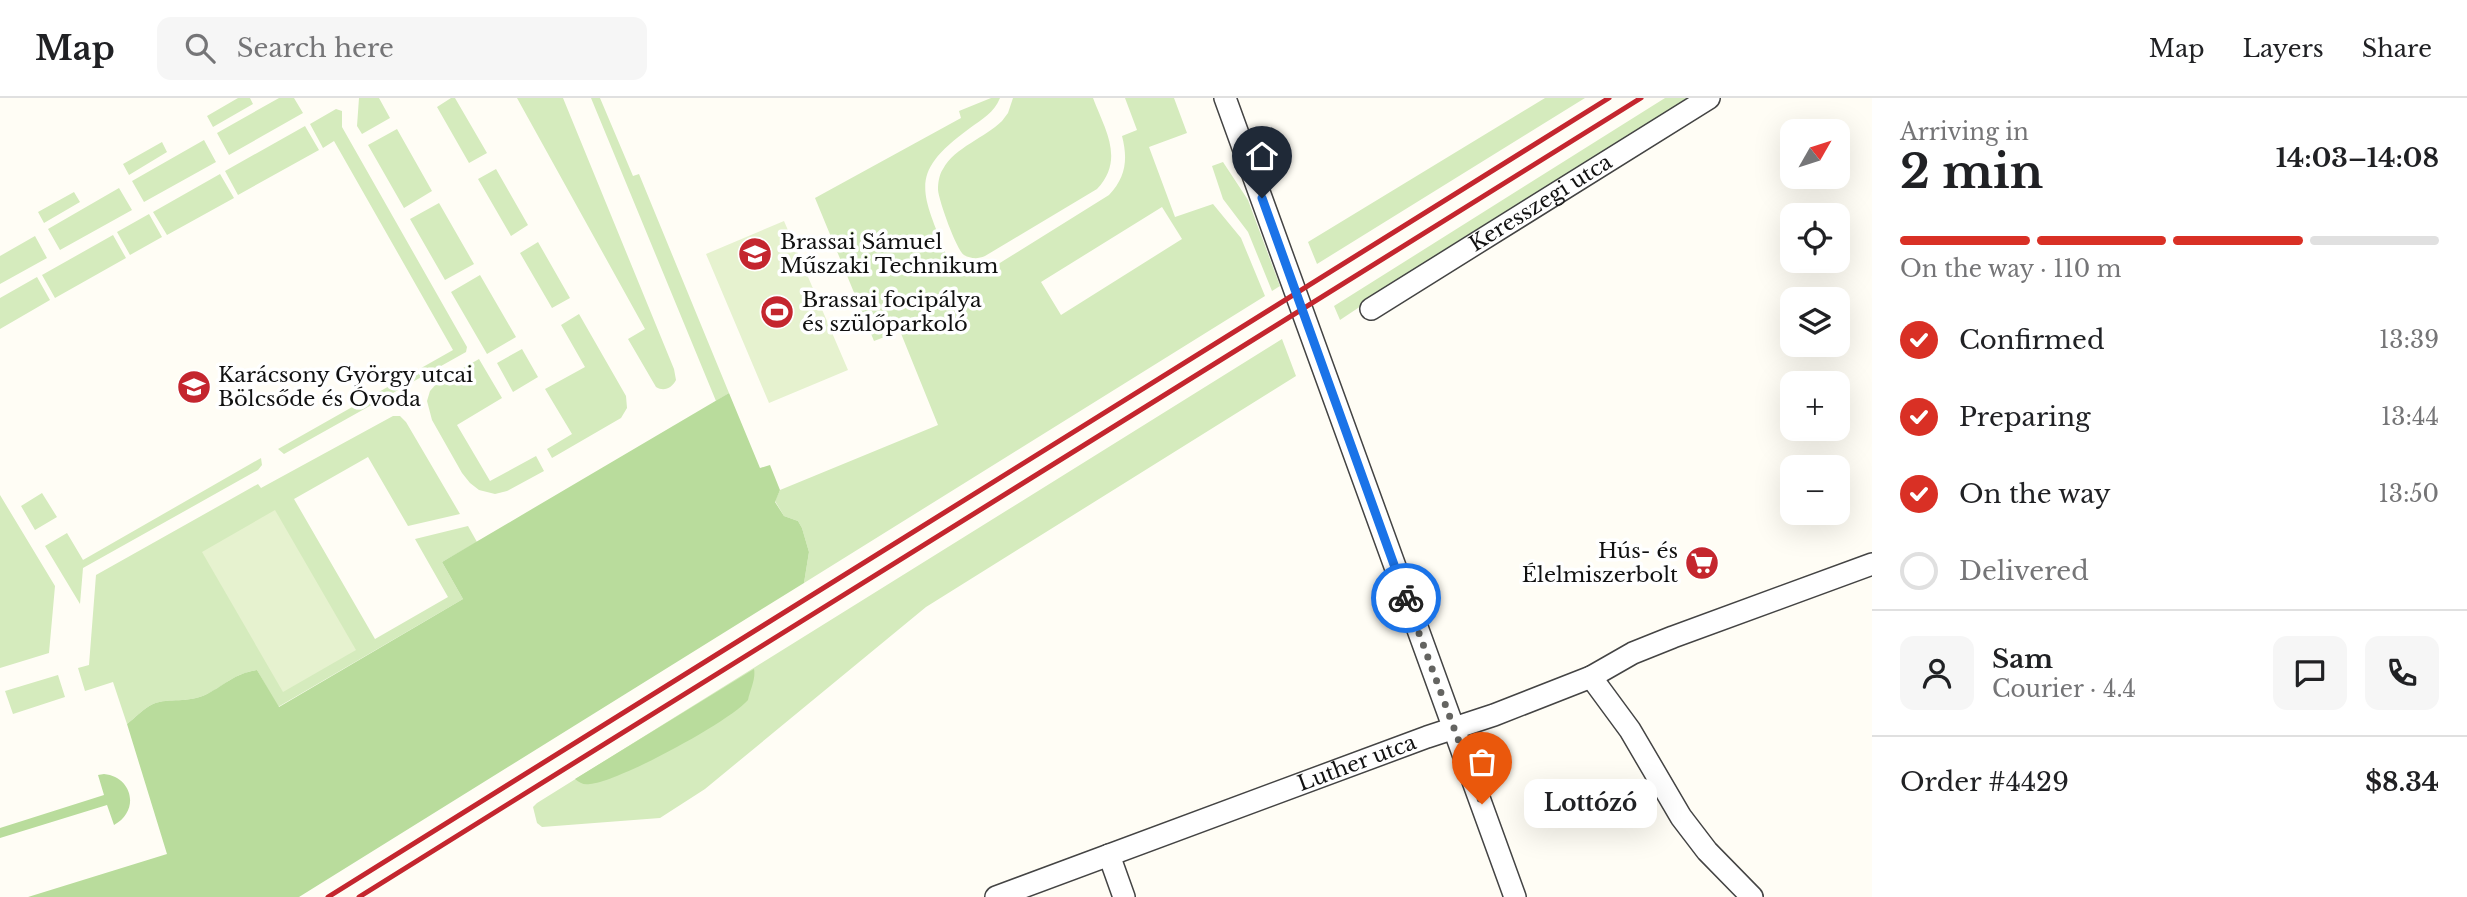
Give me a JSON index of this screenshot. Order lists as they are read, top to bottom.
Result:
{
  "streets": {
    "street": ["Keresszegi utca", "Luther utca"]
  },
  "places": {
    "school or university": ["Brassai Sámuel Műszaki Technikum", "Karácsony György utcai Bölcsőde és Óvoda"],
    "sports": ["Brassai focipálya és szülőparkoló"],
    "supermarket": ["Hús- és Élelmiszerbolt"],
    "other": ["Lottózó"]
  },
  "north": "top right",
  "page": {
    "header": "Map",
    "search": "Search here",
    "nav": ["Map", "Layers", "Share"],
    "heading": ["2 min", "Arriving in", "14:03–14:08"],
    "panel": [
      "Sam",
      "Courier · 4.4",
      "Order #4429",
      "$8.34"
    ],
    "map_buttons": ["+", "−"],
    "bar": "On the way · 110 m",
    "list": [
      ["Confirmed", "13:39"],
      ["Preparing", "13:44"],
      ["On the way", "13:50"],
      "Delivered"
    ],
    "bubble": "Lottózó"
  }
}
